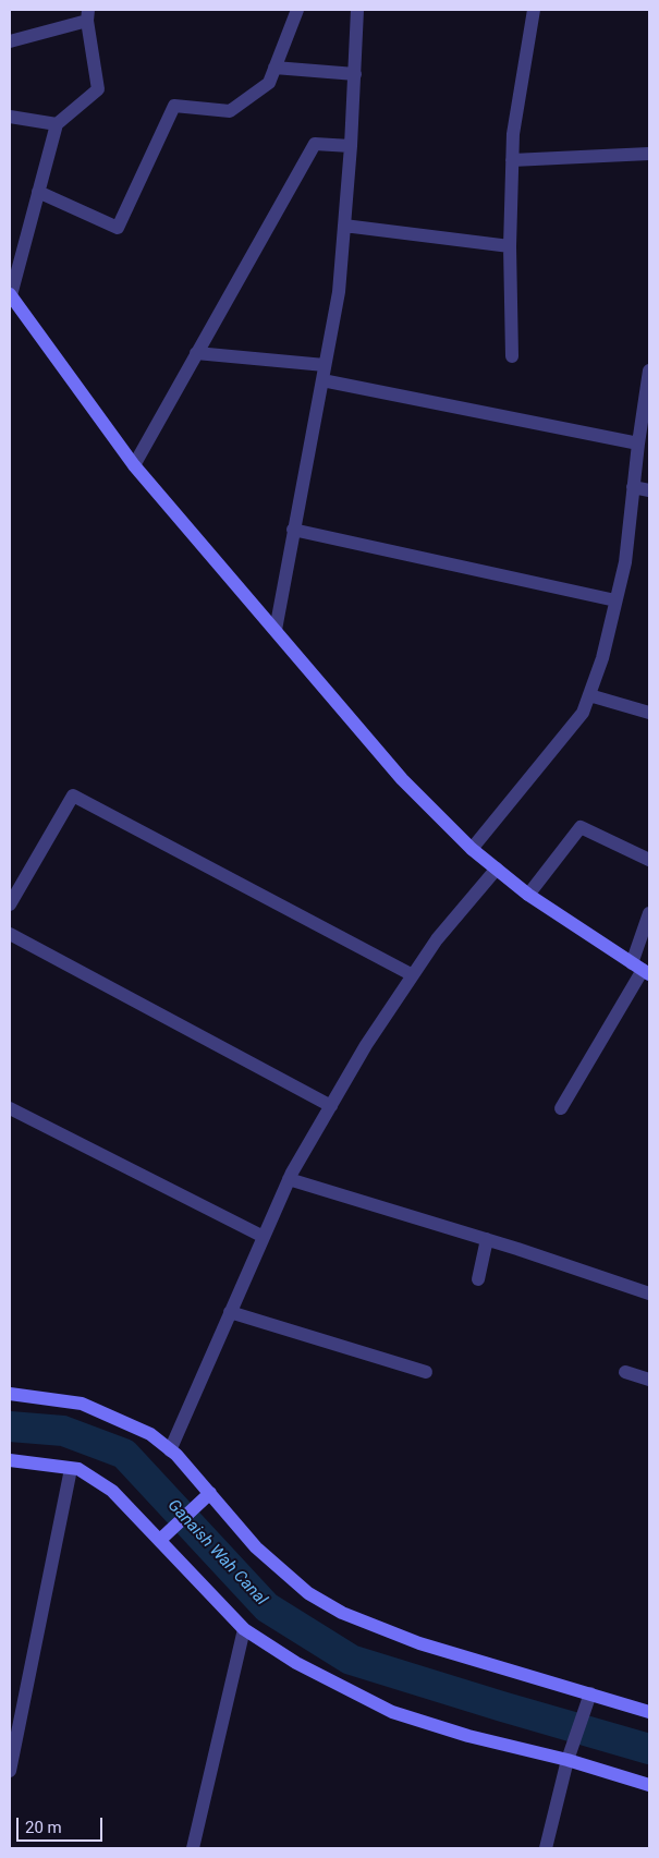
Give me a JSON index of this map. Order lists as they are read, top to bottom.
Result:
{
  "water": ["Ganaish Wah Canal"],
  "scale_bar": "20 m"
}
